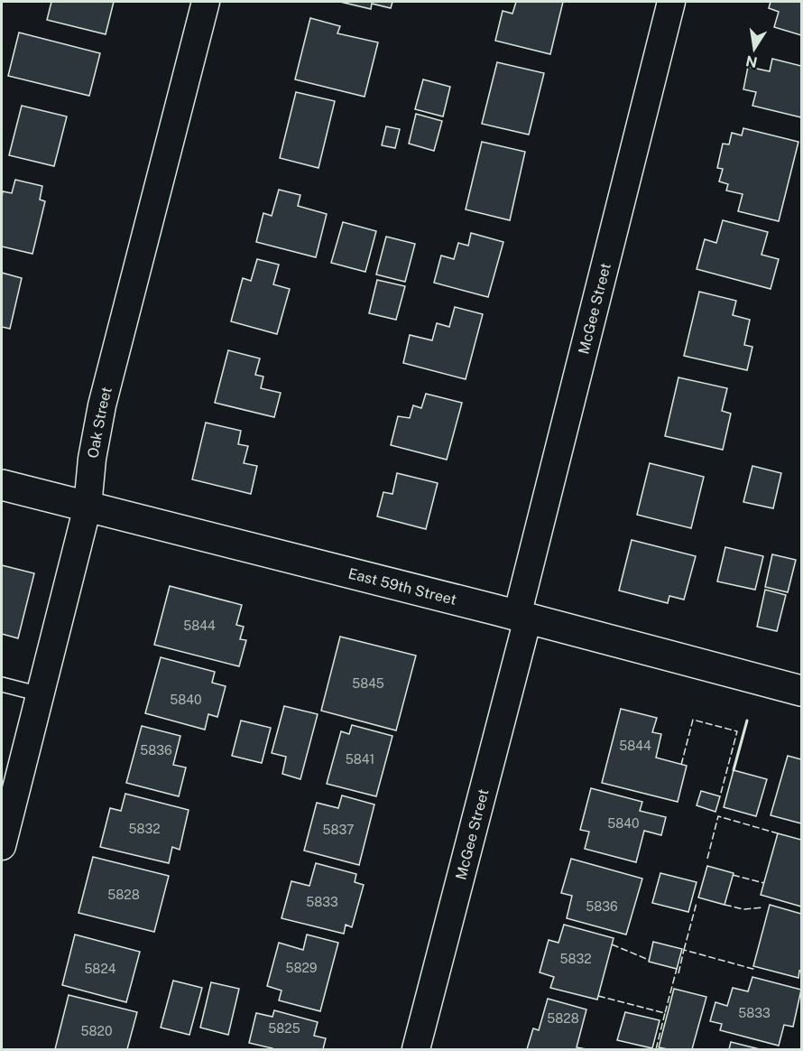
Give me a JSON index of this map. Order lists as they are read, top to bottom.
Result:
{
  "streets": {
    "street": ["McGee Street", "Oak Street", "East 59th Street"]
  },
  "crossings": [
    ["McGee Street", "East 59th Street"],
    ["Oak Street", "East 59th Street"]
  ],
  "house_numbers": [
    "5844",
    "5845",
    "5840",
    "5844",
    "5836",
    "5841",
    "5840",
    "5832",
    "5837",
    "5828",
    "5833",
    "5836",
    "5832",
    "5829",
    "5824",
    "5833",
    "5828",
    "5825",
    "5820"
  ],
  "north": "bottom"
}
